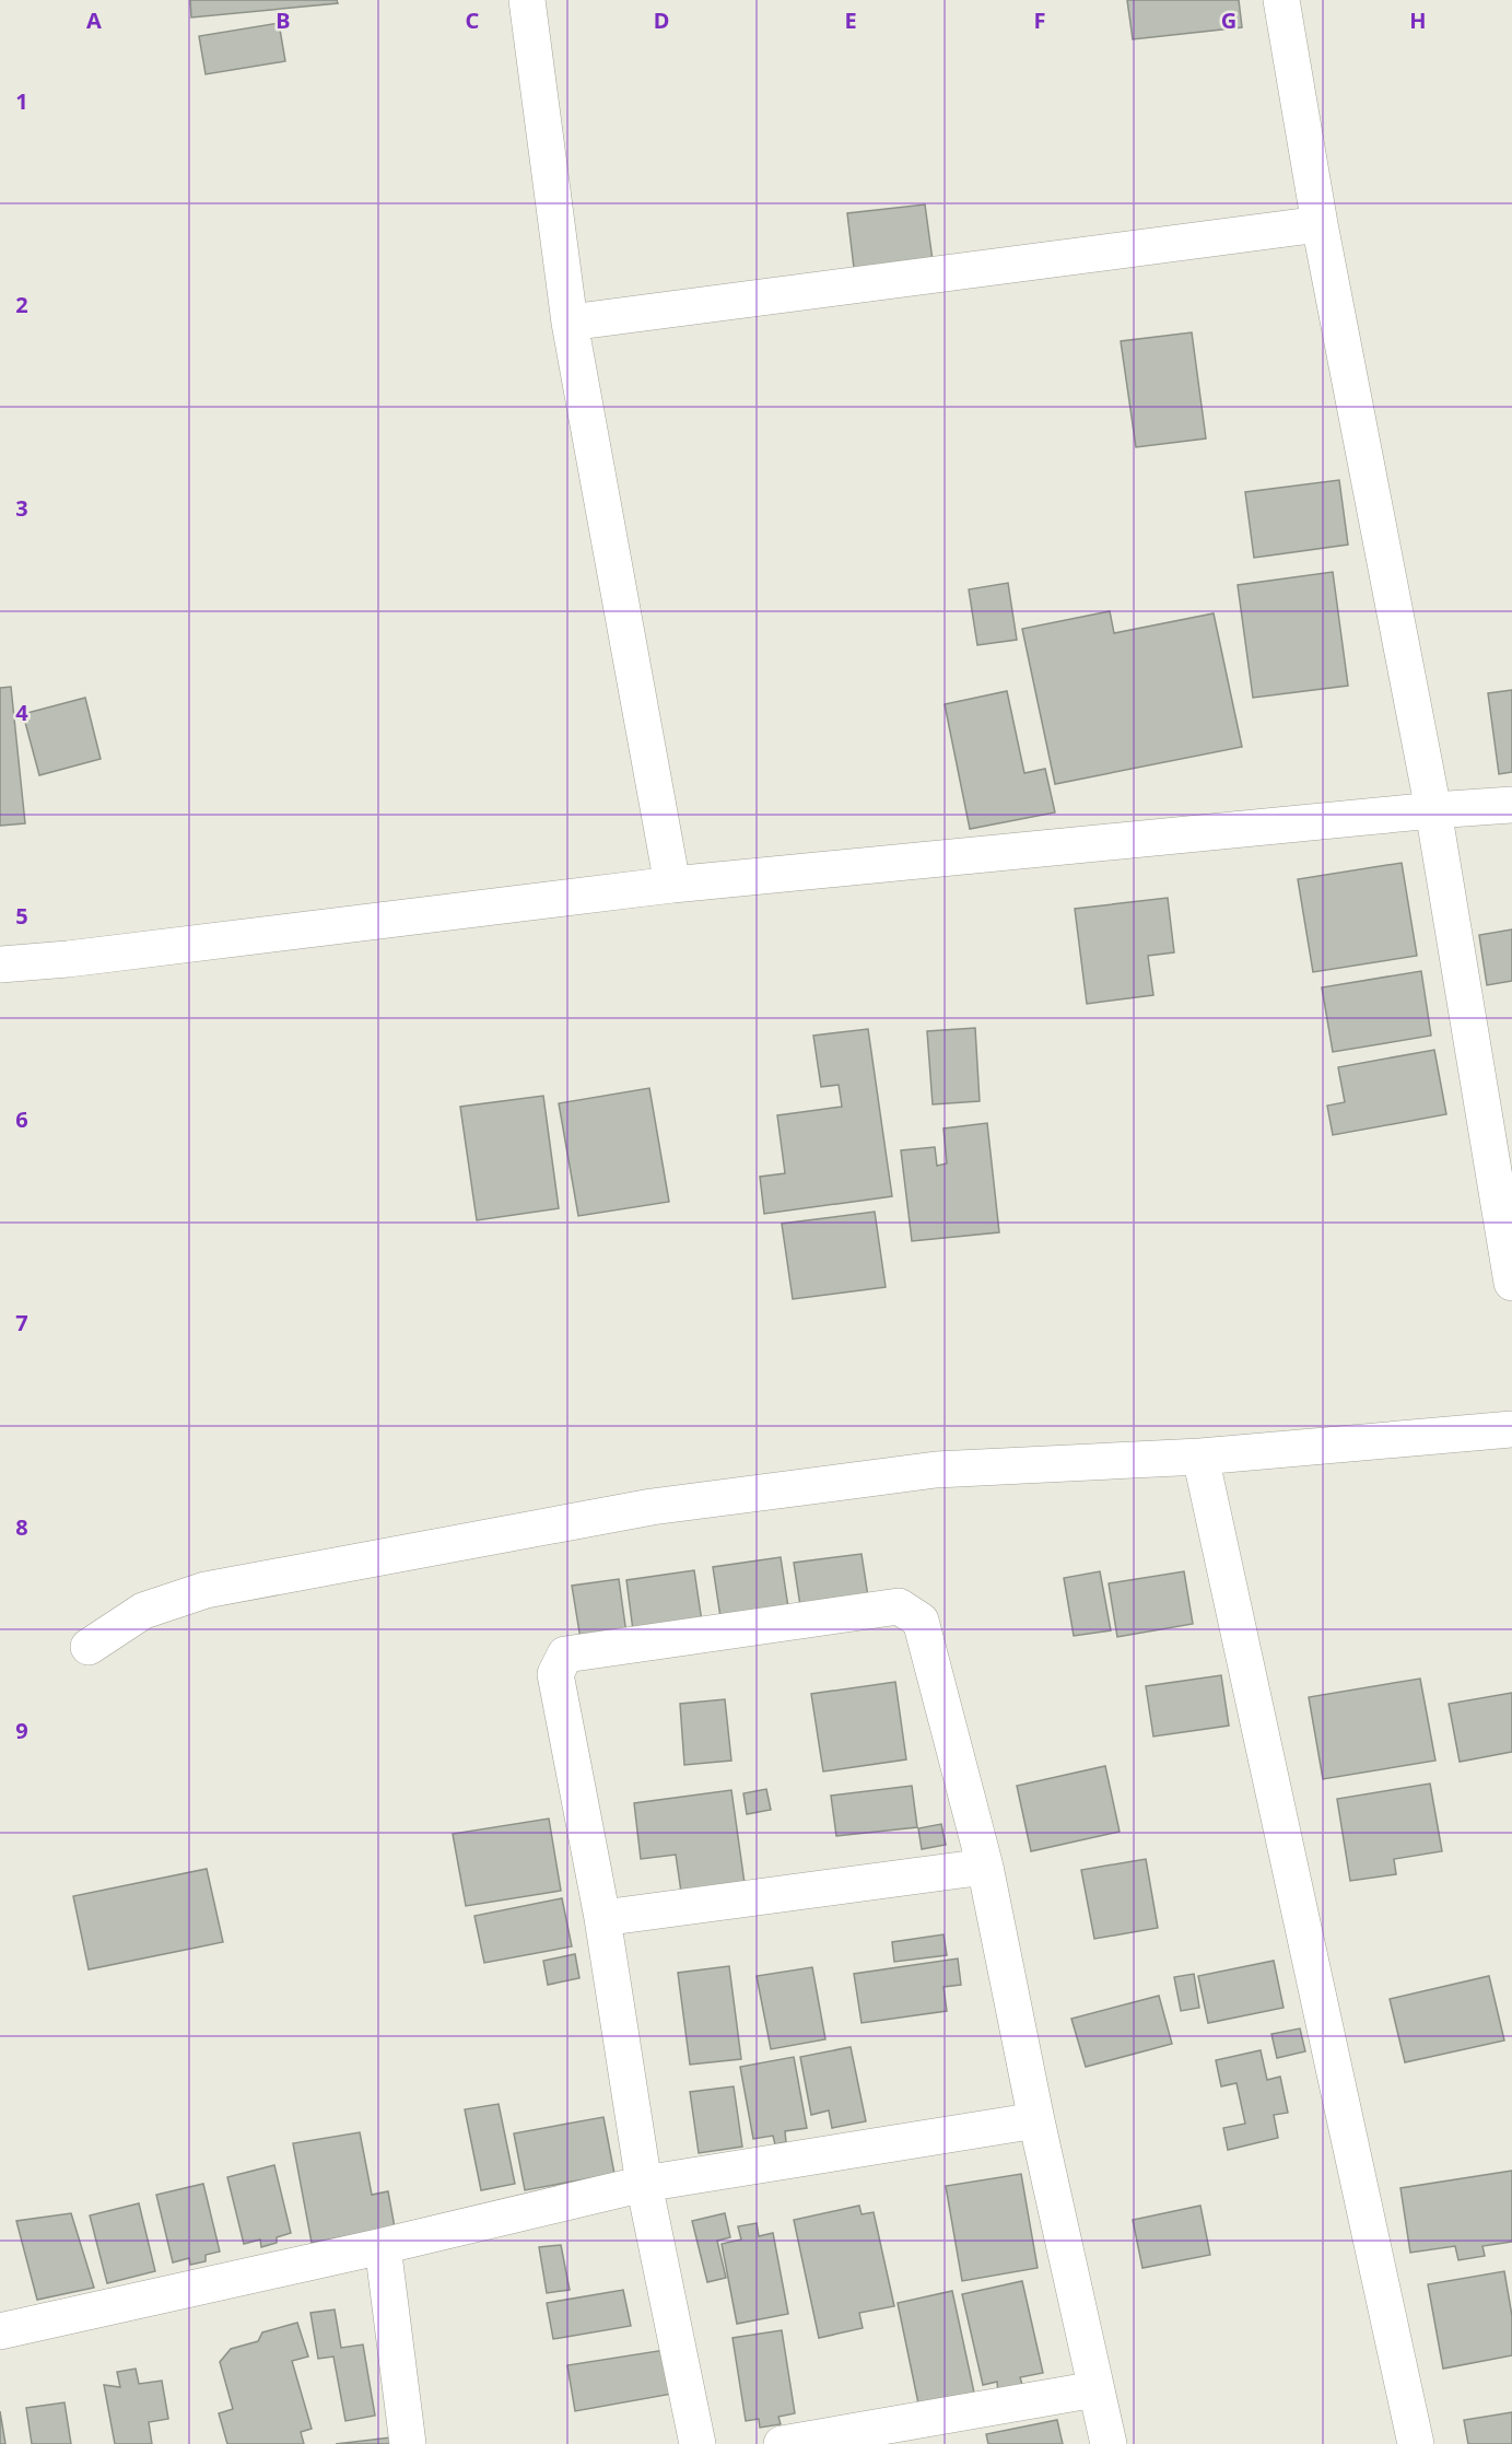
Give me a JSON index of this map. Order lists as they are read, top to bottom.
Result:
{
  "grid": {
    "columns": [
      "A",
      "B",
      "C",
      "D",
      "E",
      "F",
      "G",
      "H"
    ],
    "rows": [
      "1",
      "2",
      "3",
      "4",
      "5",
      "6",
      "7",
      "8",
      "9"
    ]
  }
}
